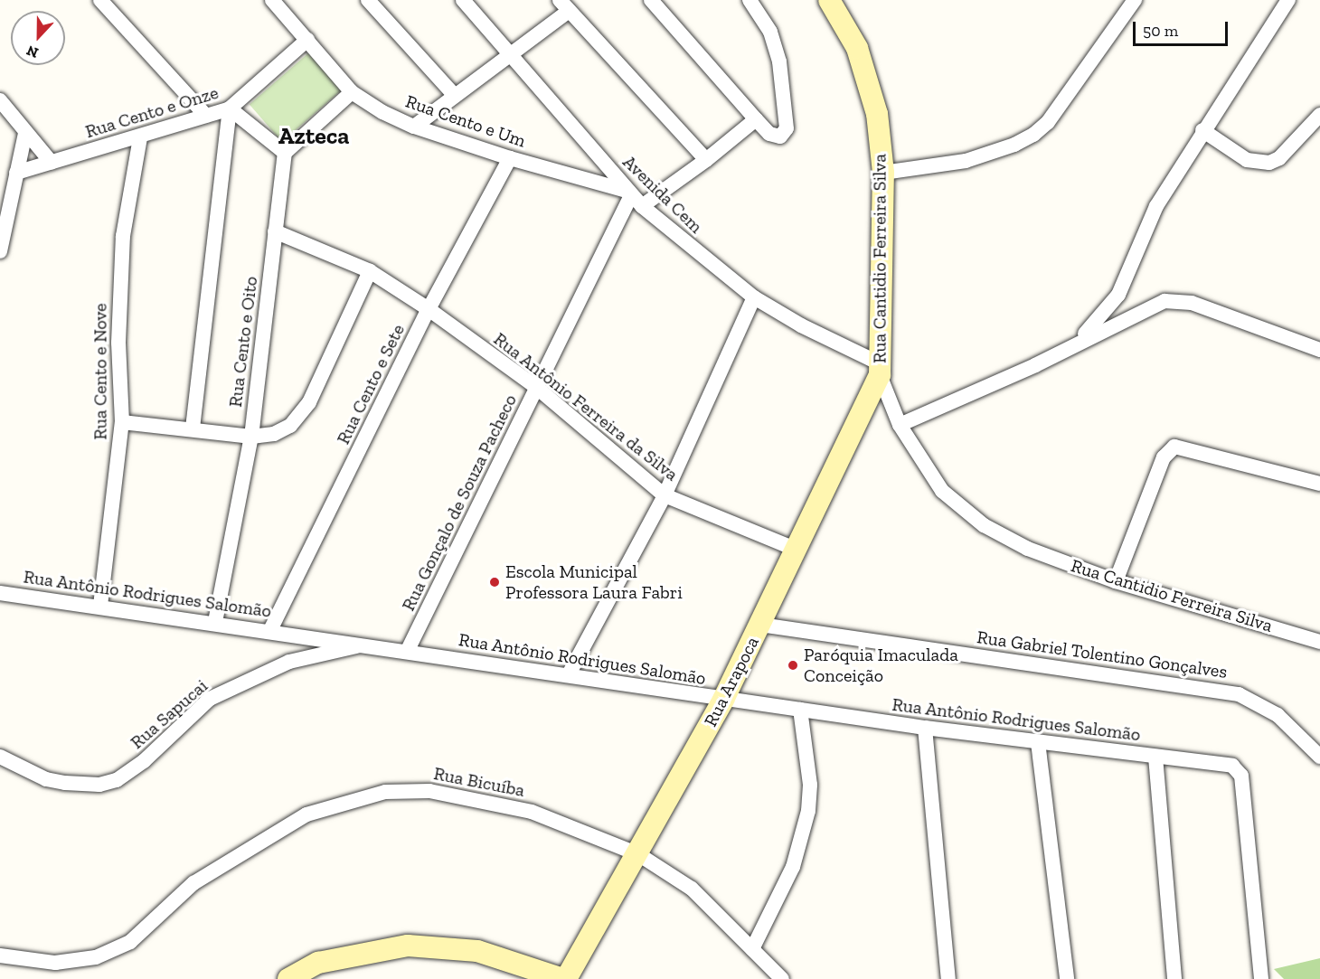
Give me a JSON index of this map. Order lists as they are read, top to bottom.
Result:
{
  "streets": {
    "street": [
      "Rua Cento e Onze",
      "Rua Cento e Um",
      "Avenida Cem",
      "Rua Cantidio Ferreira Silva",
      "Rua Cento e Oito",
      "Rua Cento e Nove",
      "Rua Cento e Sete",
      "Rua Antônio Ferreira da Silva",
      "Rua Gonçalo de Souza Pacheco",
      "Rua Antônio Rodrigues Salomão",
      "Rua Gabriel Tolentino Gonçalves",
      "Rua Arapoca",
      "Rua Sapucai",
      "Rua Bicuíba"
    ]
  },
  "crossings": [
    ["Rua Cento e Onze", "Rua Cento e Um"],
    ["Rua Cento e Onze", "Rua Cento e Nove"],
    ["Rua Cento e Um", "Avenida Cem"],
    ["Rua Cento e Um", "Rua Cento e Sete"],
    ["Rua Cento e Um", "Rua Gonçalo de Souza Pacheco"],
    ["Avenida Cem", "Rua Cantidio Ferreira Silva"],
    ["Avenida Cem", "Rua Gonçalo de Souza Pacheco"],
    ["Avenida Cem", "Rua Arapoca"],
    ["Rua Cantidio Ferreira Silva", "Rua Arapoca"],
    ["Rua Cento e Oito", "Rua Antônio Ferreira da Silva"],
    ["Rua Cento e Oito", "Rua Antônio Rodrigues Salomão"],
    ["Rua Cento e Nove", "Rua Antônio Rodrigues Salomão"],
    ["Rua Cento e Sete", "Rua Antônio Ferreira da Silva"],
    ["Rua Cento e Sete", "Rua Antônio Rodrigues Salomão"],
    ["Rua Antônio Ferreira da Silva", "Rua Gonçalo de Souza Pacheco"],
    ["Rua Antônio Ferreira da Silva", "Rua Arapoca"],
    ["Rua Gonçalo de Souza Pacheco", "Rua Antônio Rodrigues Salomão"],
    ["Rua Antônio Rodrigues Salomão", "Rua Arapoca"],
    ["Rua Antônio Rodrigues Salomão", "Rua Sapucai"],
    ["Rua Gabriel Tolentino Gonçalves", "Rua Arapoca"],
    ["Rua Arapoca", "Rua Bicuíba"]
  ],
  "districts": ["Azteca"],
  "places": ["Escola Municipal Professora Laura Fabri", "Paróquia Imaculada Conceição"],
  "scale_bar": "50 m",
  "north": "bottom"
}
